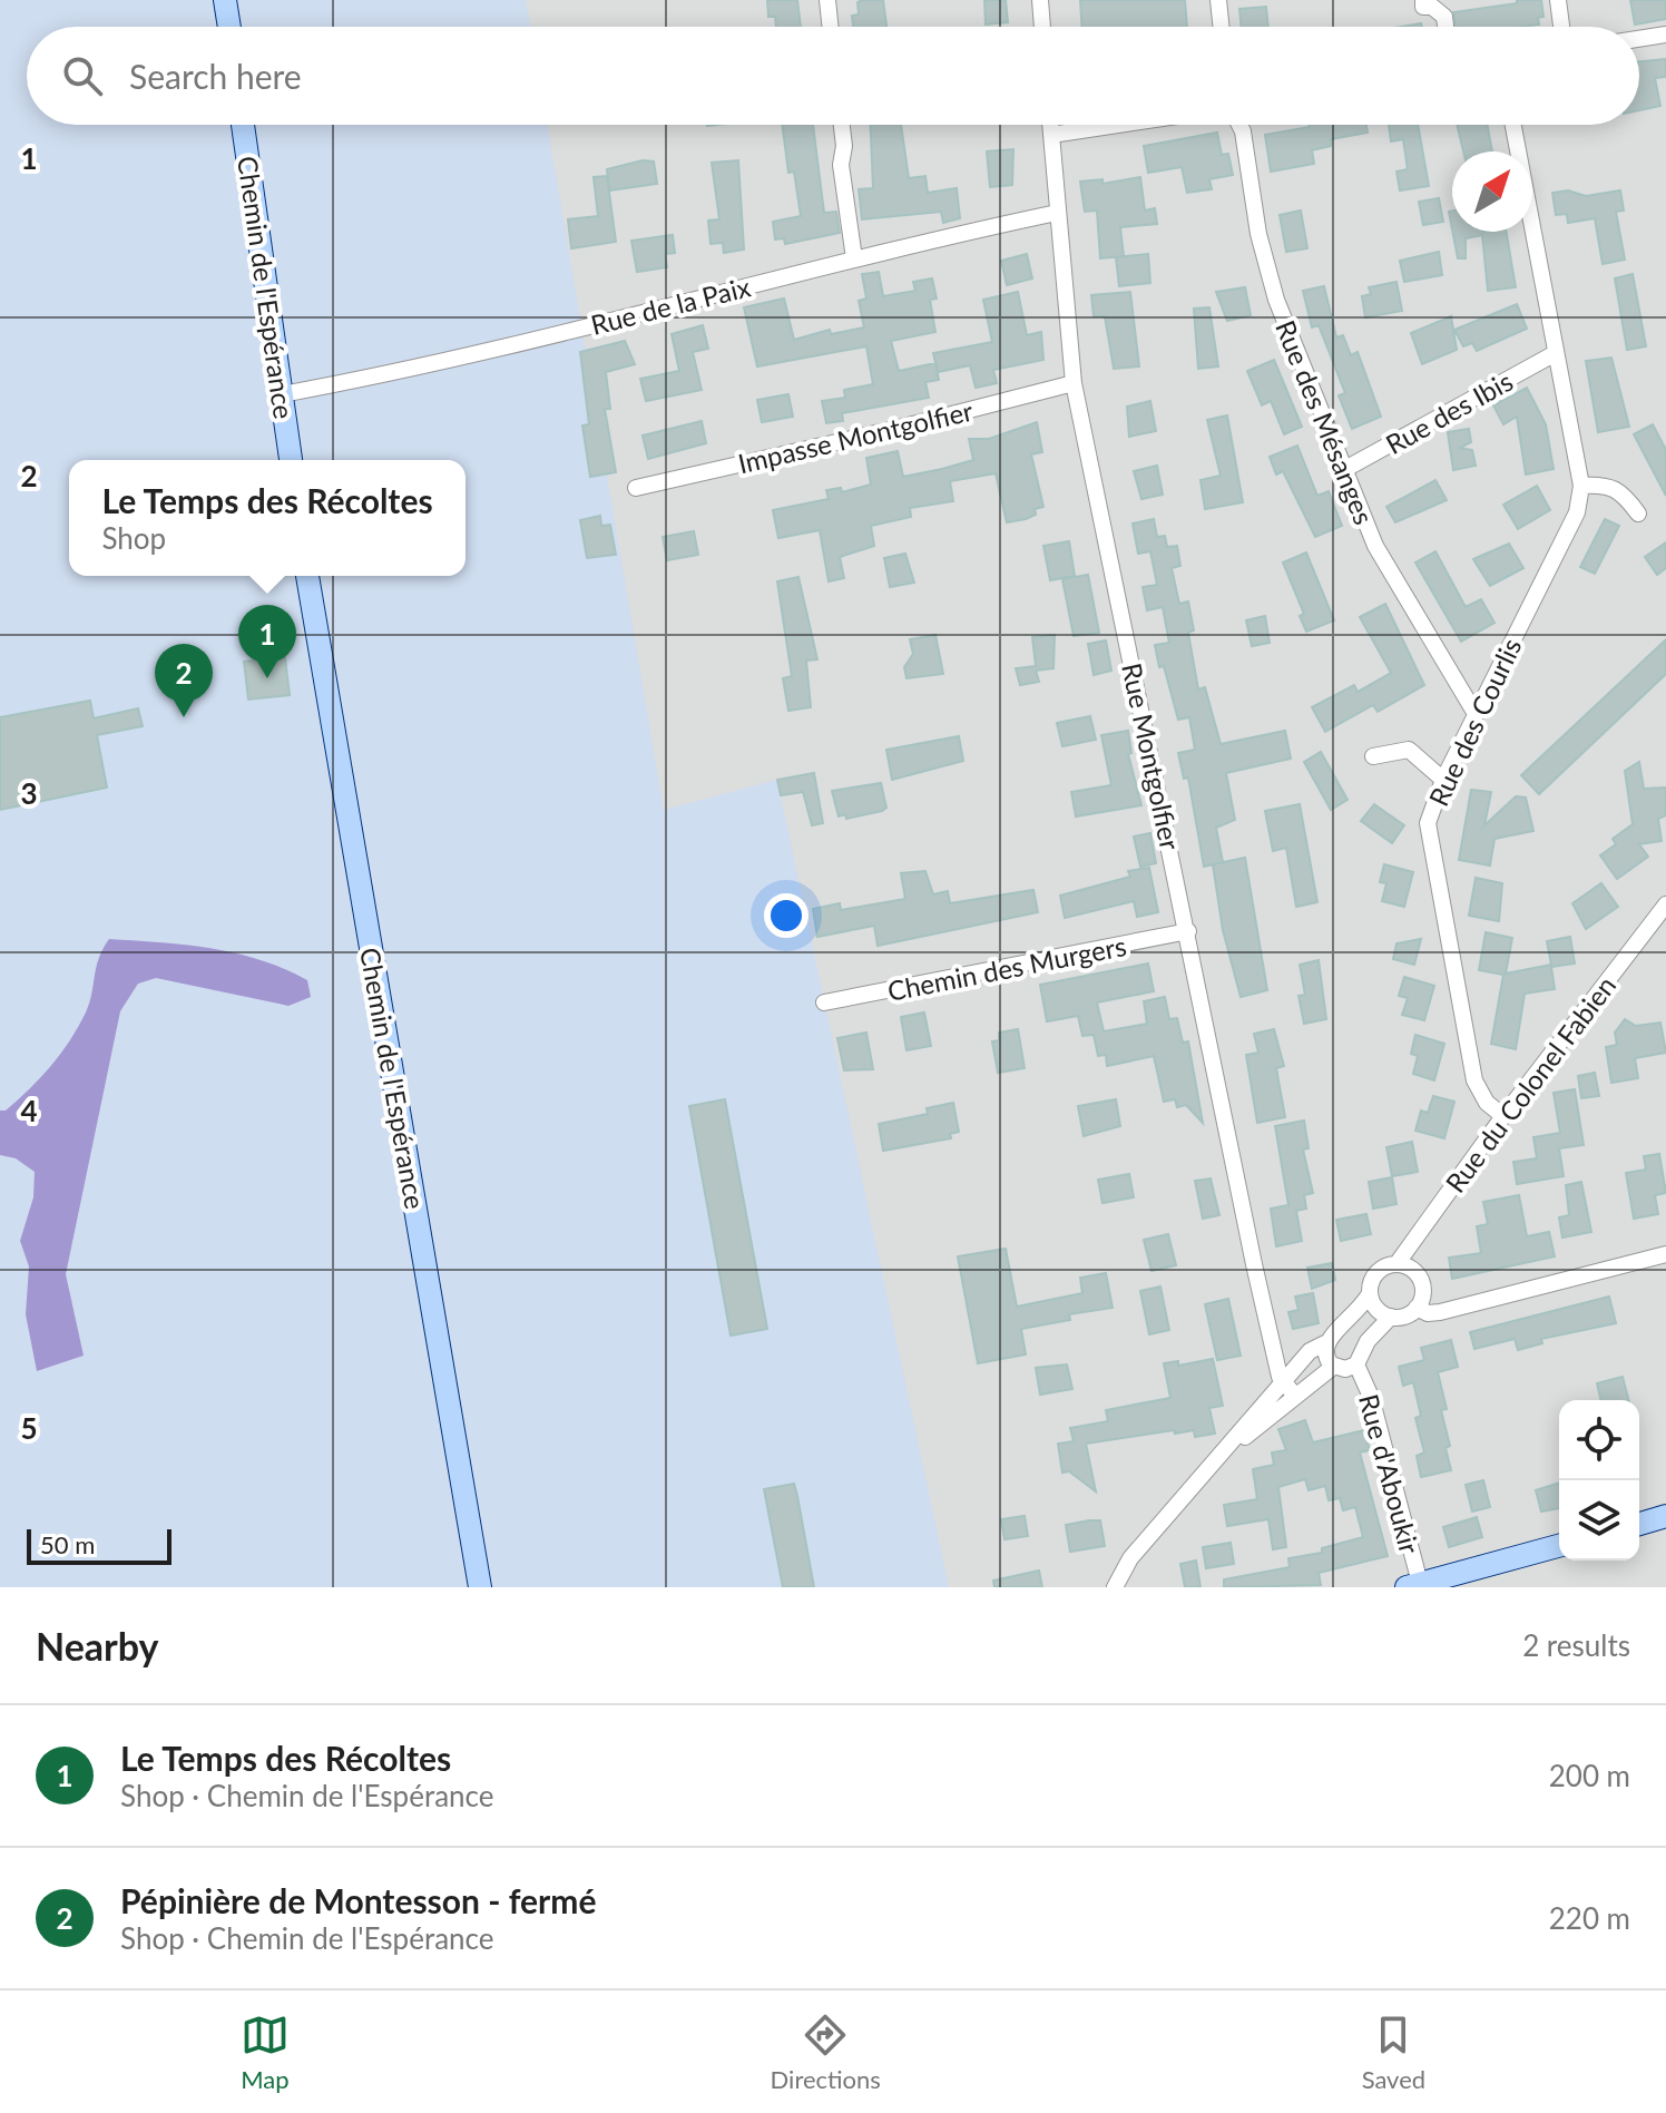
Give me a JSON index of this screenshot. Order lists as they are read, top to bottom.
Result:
{
  "streets": {
    "street": [
      "Chemin de l'Espérance",
      "Rue de la Paix",
      "Rue des Ibis",
      "Rue des Mésanges",
      "Impasse Montgolfier",
      "Rue des Courlis",
      "Rue Montgolfier",
      "Chemin des Murgers",
      "Rue du Colonel Fabien",
      "Rue d'Aboukir"
    ]
  },
  "crossings": [
    ["Chemin de l'Espérance", "Rue de la Paix"],
    ["Rue de la Paix", "Rue Montgolfier"],
    ["Rue des Ibis", "Rue des Mésanges"],
    ["Rue des Ibis", "Rue des Courlis"],
    ["Rue des Mésanges", "Rue des Courlis"],
    ["Impasse Montgolfier", "Rue Montgolfier"],
    ["Rue des Courlis", "Rue du Colonel Fabien"],
    ["Rue Montgolfier", "Chemin des Murgers"]
  ],
  "scale_bar": "50 m",
  "north": "top right",
  "page": {
    "search": "Search here",
    "popup": ["Le Temps des Récoltes", "Shop"],
    "pins": ["1", "2"],
    "scale": "50 m",
    "heading": ["Nearby", "2 results"],
    "list": [
      {
        "mark": "1",
        "name": "Le Temps des Récoltes",
        "note": "Shop · Chemin de l'Espérance",
        "value": "200 m"
      },
      {
        "mark": "2",
        "name": "Pépinière de Montesson - fermé",
        "note": "Shop · Chemin de l'Espérance",
        "value": "220 m"
      }
    ],
    "nav": ["Map", "Directions", "Saved"]
  },
  "grid": {
    "rows": [
      "1",
      "2",
      "3",
      "4",
      "5"
    ]
  }
}
